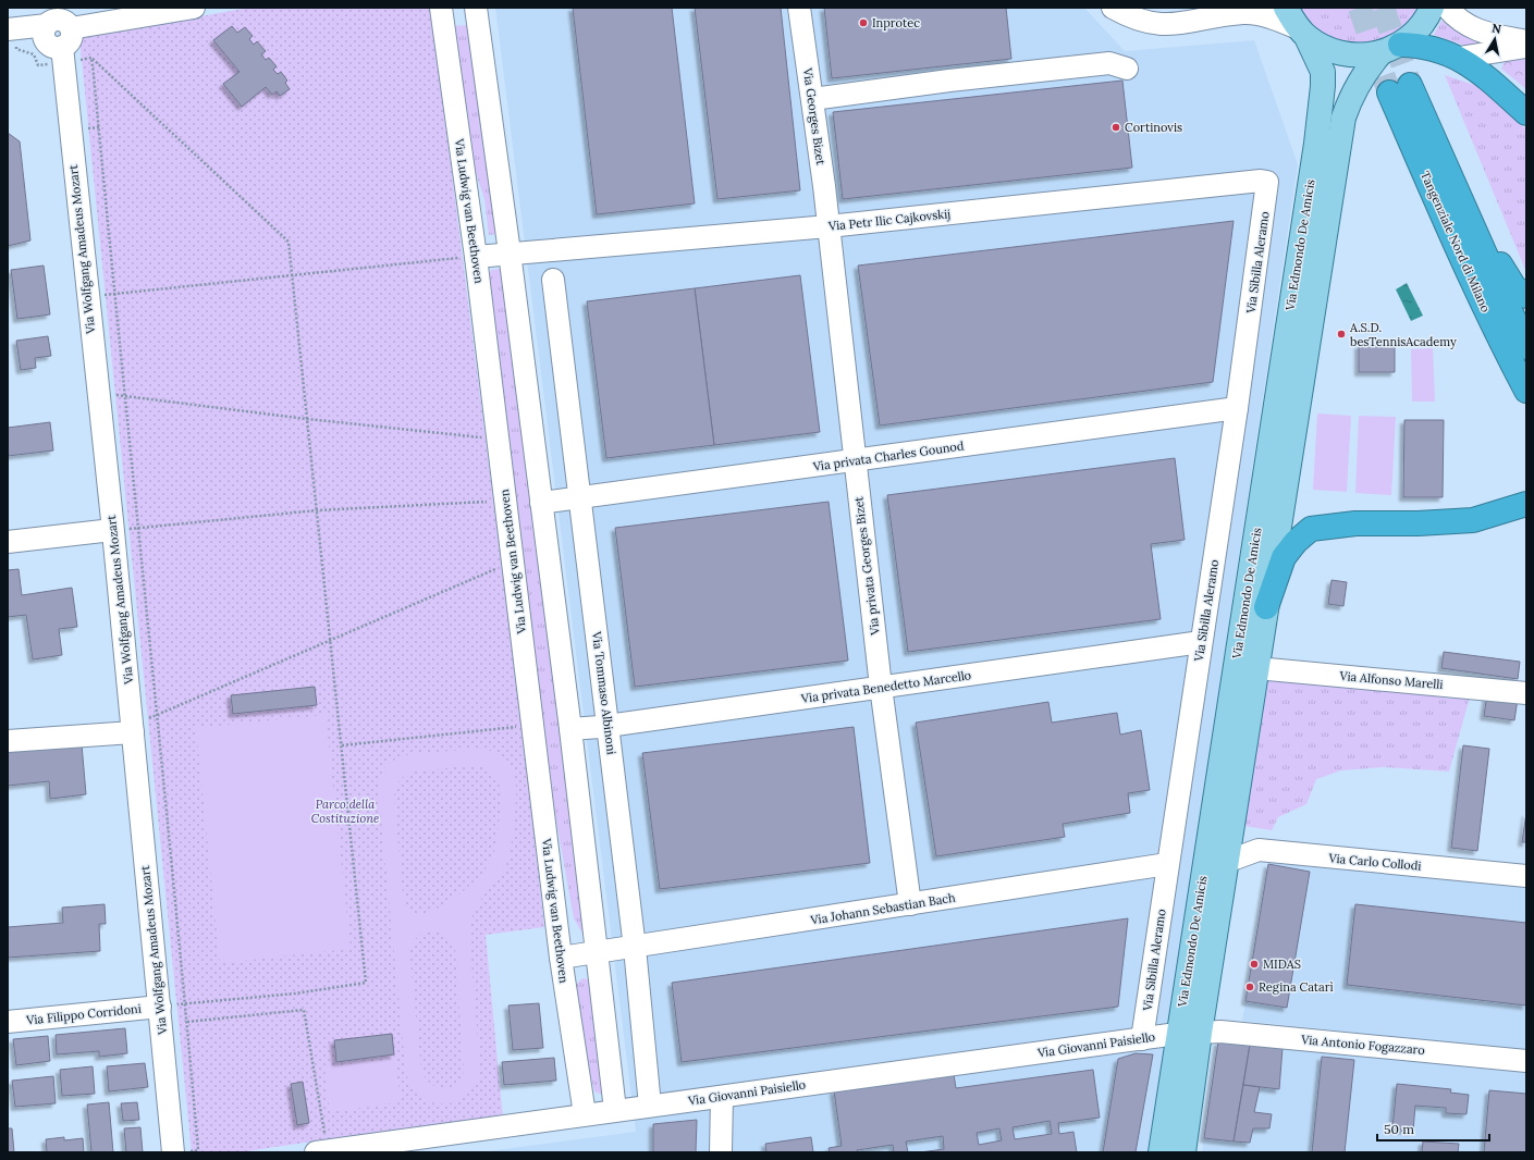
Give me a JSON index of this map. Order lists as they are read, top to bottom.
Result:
{
  "streets": {
    "highway": ["Tangenziale Nord di Milano"],
    "main road": ["Via Edmondo De Amicis"],
    "street": [
      "Via Georges Bizet",
      "Via Ludwig van Beethoven",
      "Via Petr Ilic Cajkovskij",
      "Via Wolfgang Amadeus Mozart",
      "Via Sibilla Aleramo",
      "Via privata Charles Gounod",
      "Via privata Georges Bizet",
      "Via Alfonso Marelli",
      "Via privata Benedetto Marcello",
      "Via Tommaso Albinoni",
      "Via Carlo Collodi",
      "Via Johann Sebastian Bach",
      "Via Filippo Corridoni",
      "Via Giovanni Paisiello",
      "Via Antonio Fogazzaro"
    ]
  },
  "crossings": [
    ["Via Georges Bizet", "Via Petr Ilic Cajkovskij"],
    ["Via Georges Bizet", "Via privata Georges Bizet"],
    ["Via Ludwig van Beethoven", "Via Petr Ilic Cajkovskij"],
    ["Via Ludwig van Beethoven", "Via Johann Sebastian Bach"],
    ["Via Ludwig van Beethoven", "Via Giovanni Paisiello"],
    ["Via Petr Ilic Cajkovskij", "Via Sibilla Aleramo"],
    ["Via Petr Ilic Cajkovskij", "Via privata Georges Bizet"],
    ["Via Edmondo De Amicis", "Via Alfonso Marelli"],
    ["Via Edmondo De Amicis", "Via Carlo Collodi"],
    ["Via Edmondo De Amicis", "Via Giovanni Paisiello"],
    ["Via Edmondo De Amicis", "Via Antonio Fogazzaro"],
    ["Via Wolfgang Amadeus Mozart", "Via Filippo Corridoni"],
    ["Via Sibilla Aleramo", "Via privata Charles Gounod"],
    ["Via Sibilla Aleramo", "Via privata Benedetto Marcello"],
    ["Via Sibilla Aleramo", "Via Johann Sebastian Bach"],
    ["Via Sibilla Aleramo", "Via Giovanni Paisiello"],
    ["Via privata Charles Gounod", "Via privata Georges Bizet"],
    ["Via privata Charles Gounod", "Via Tommaso Albinoni"],
    ["Via privata Georges Bizet", "Via privata Benedetto Marcello"],
    ["Via privata Georges Bizet", "Via Johann Sebastian Bach"],
    ["Via privata Benedetto Marcello", "Via Tommaso Albinoni"],
    ["Via Tommaso Albinoni", "Via Johann Sebastian Bach"],
    ["Via Tommaso Albinoni", "Via Giovanni Paisiello"],
    ["Via Giovanni Paisiello", "Via Antonio Fogazzaro"]
  ],
  "parks": ["Parco della Costituzione"],
  "places": [
    "Inprotec",
    "Cortinovis",
    "A.S.D. besTennisAcademy",
    "MIDAS",
    "Regina Catarì"
  ],
  "scale_bar": "50 m",
  "north": "top"
}
